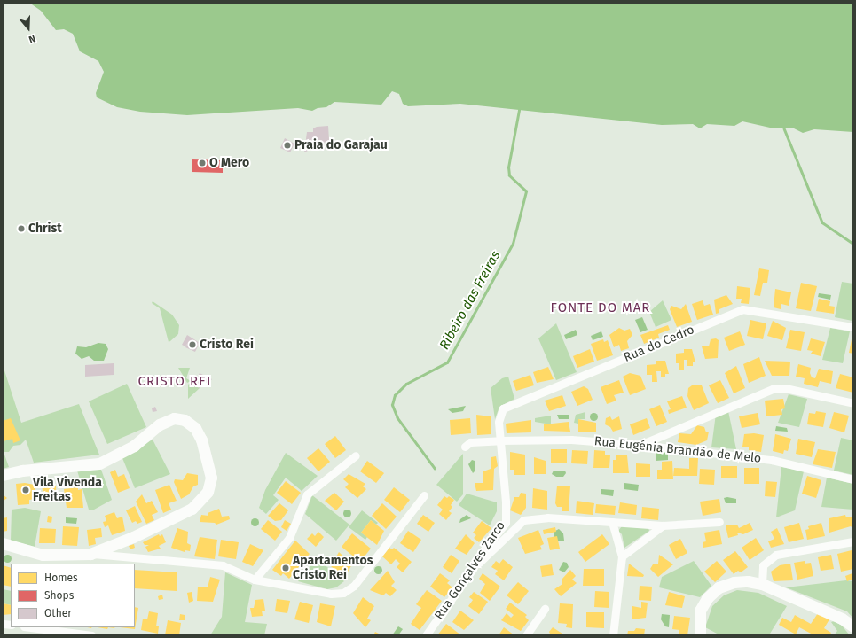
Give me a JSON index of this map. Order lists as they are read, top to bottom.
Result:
{
  "streets": {
    "street": ["Rua do Cedro", "Rua Eugénia Brandão de Melo", "Rua Gonçalves Zarco"]
  },
  "crossings": [
    ["Rua do Cedro", "Rua Eugénia Brandão de Melo"],
    ["Rua do Cedro", "Rua Gonçalves Zarco"],
    ["Rua Eugénia Brandão de Melo", "Rua Gonçalves Zarco"]
  ],
  "districts": ["FONTE DO MAR", "CRISTO REI"],
  "water": ["Ribeiro das Freiras"],
  "places": [
    "Praia do Garajau",
    "O Mero",
    "Christ",
    "Cristo Rei",
    "Vila Vivenda Freitas",
    "Apartamentos Cristo Rei"
  ],
  "legend": ["Homes", "Shops", "Other"],
  "north": "bottom"
}
